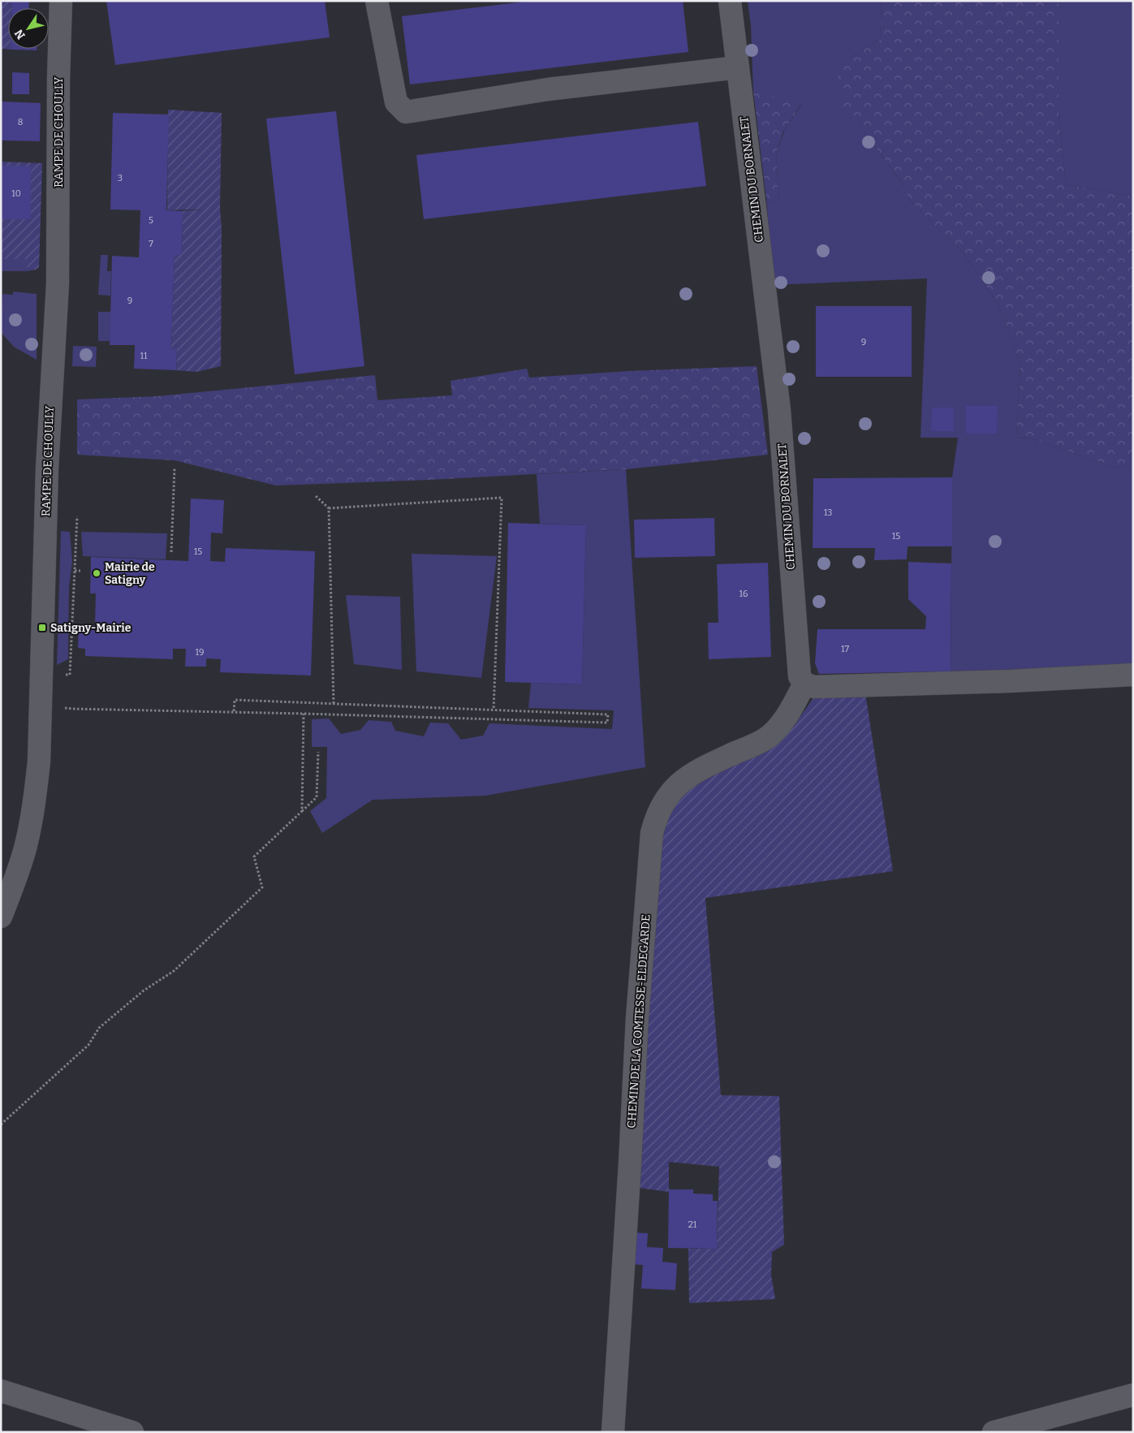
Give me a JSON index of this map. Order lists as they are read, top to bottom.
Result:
{
  "streets": {
    "street": ["RAMPE DE CHOULLY", "CHEMIN DU BORNALET", "CHEMIN DE LA COMTESSE-ELDEGARDE"]
  },
  "crossings": [
    ["CHEMIN DU BORNALET", "CHEMIN DE LA COMTESSE-ELDEGARDE"]
  ],
  "places": {
    "other": ["Mairie de Satigny"],
    "transit": ["Satigny-Mairie"]
  },
  "house_numbers": [
    "8",
    "3",
    "10",
    "5",
    "7",
    "9",
    "9",
    "11",
    "13",
    "15",
    "15",
    "16",
    "17",
    "19",
    "21"
  ],
  "north": "bottom left"
}
